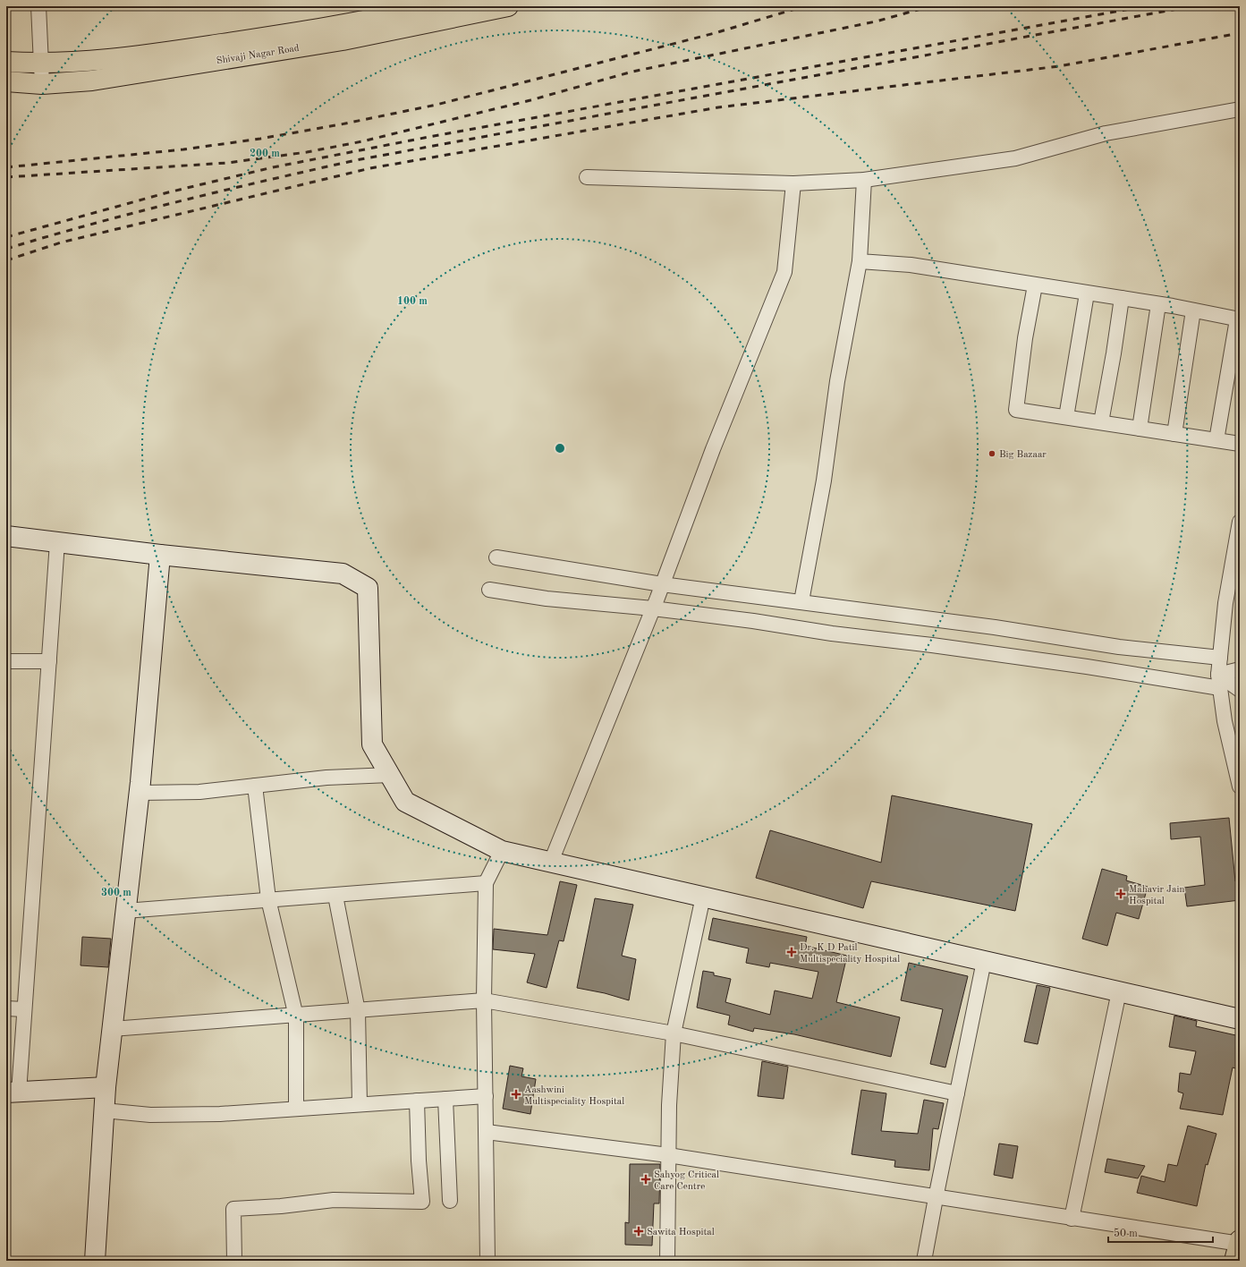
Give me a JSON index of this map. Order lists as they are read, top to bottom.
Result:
{
  "streets": {
    "main road": ["Shivaji Nagar Road"]
  },
  "places": {
    "other": ["Big Bazaar"],
    "health": [
      "Mahavir Jain Hospital",
      "Dr. K D Patil Multispeciality Hospital",
      "Aashwini Multispeciality Hospital",
      "Sahyog Critical Care Centre",
      "Sawita Hospital"
    ]
  },
  "scale_bar": "50 m",
  "rings": ["200 m", "100 m", "300 m"]
}
